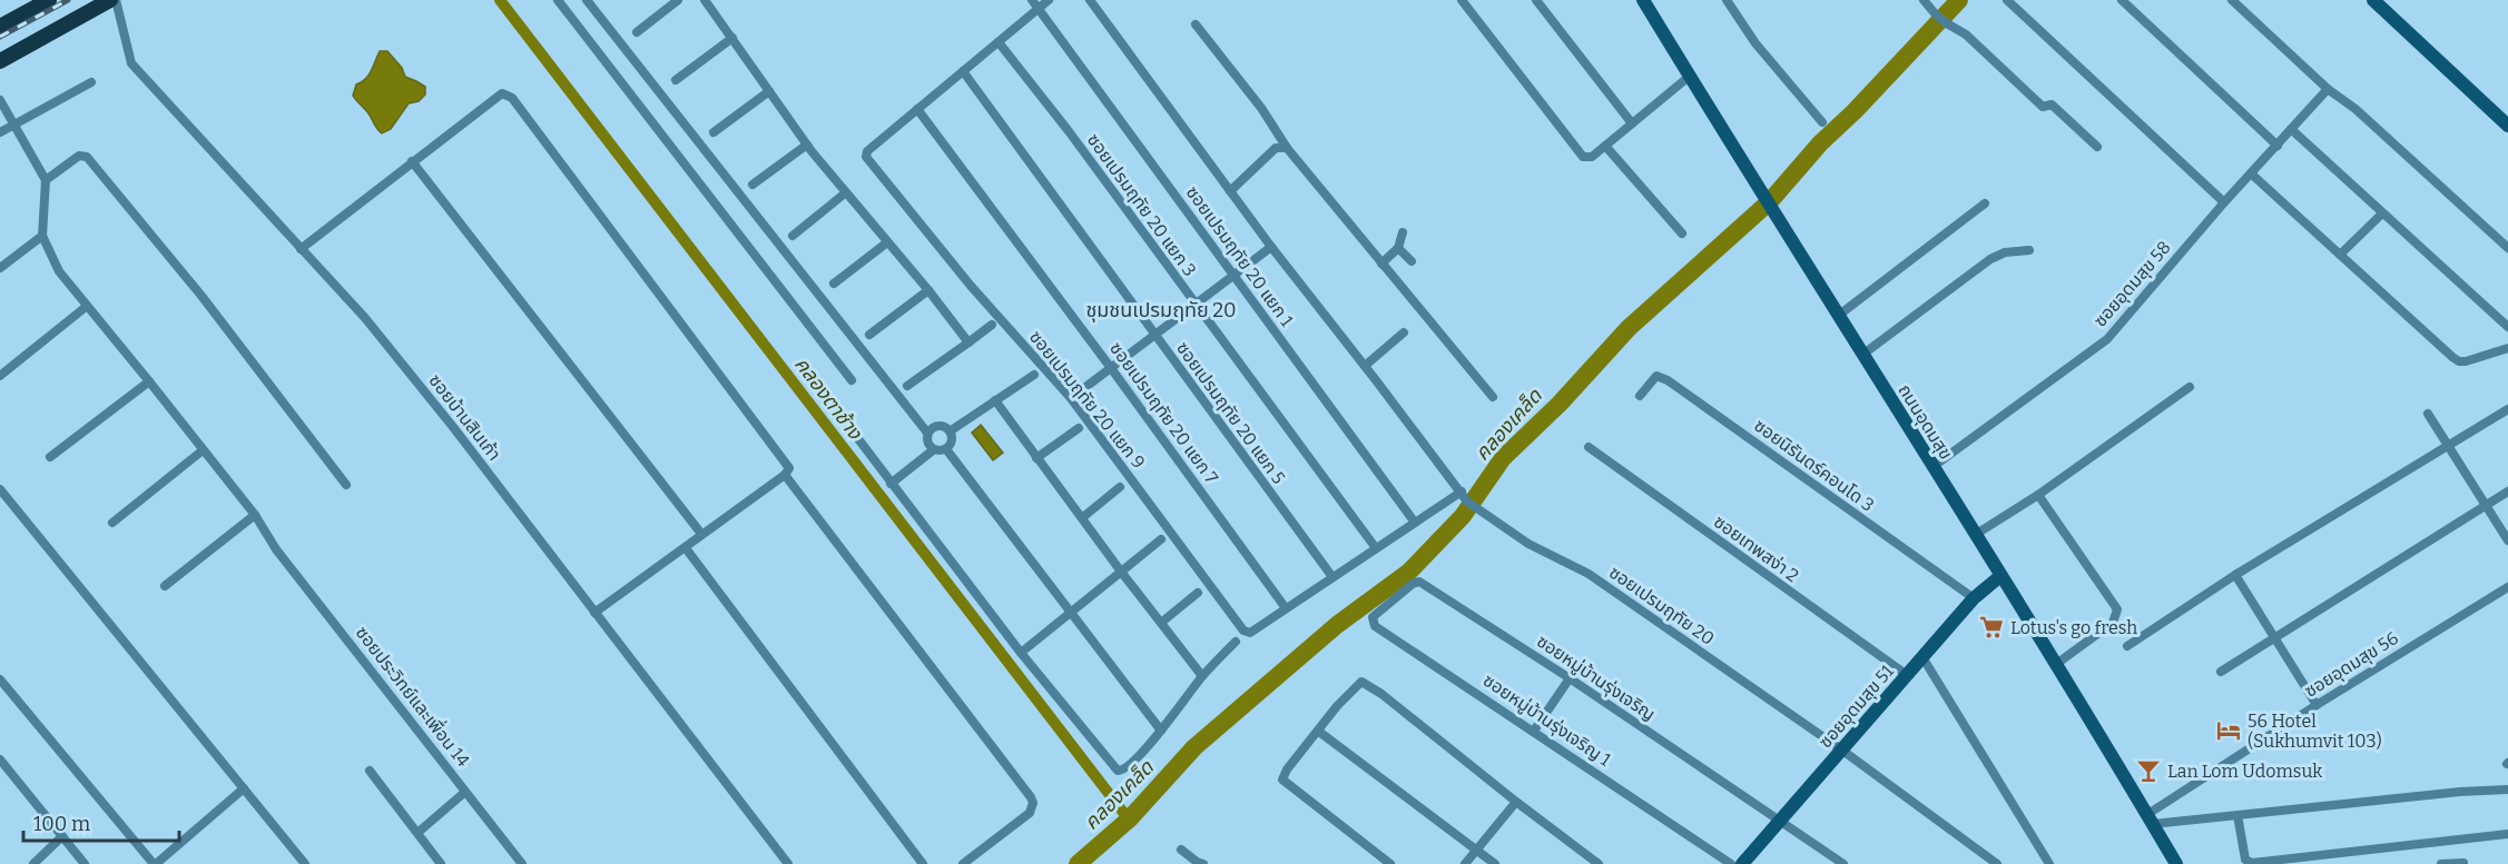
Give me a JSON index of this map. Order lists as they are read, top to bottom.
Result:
{
  "streets": {
    "main road": ["ถนนอุดมสุข", "ซอยอุดมสุข 51"],
    "street": [
      "ซอยเปรมฤทัย 20 แยก 3",
      "ซอยเปรมฤทัย 20 แยก 1",
      "ซอยอุดมสุข 58",
      "ซอยเปรมฤทัย 20 แยก 9",
      "ซอยเปรมฤทัย 20 แยก 7",
      "ซอยเปรมฤทัย 20 แยก 5",
      "ซอยบ้านสินเก้า",
      "ซอยนิรันดร์คอนโด 3",
      "ซอยเทพสง่า 2",
      "ซอยเปรมฤทัย 20",
      "ซอยอุดมสุข 56",
      "ซอยหมู่บ้านรุ่งเจริญ",
      "ซอยประวิทย์และเพื่อน 14",
      "ซอยหมู่บ้านรุ่งเจริญ 1"
    ]
  },
  "crossings": [
    ["ซอยอุดมสุข 58", "ถนนอุดมสุข"],
    ["ซอยเปรมฤทัย 20 แยก 9", "ซอยเปรมฤทัย 20 แยก 7"],
    ["ถนนอุดมสุข", "ซอยอุดมสุข 56"],
    ["ถนนอุดมสุข", "ซอยอุดมสุข 51"],
    ["ซอยนิรันดร์คอนโด 3", "ซอยอุดมสุข 51"],
    ["ซอยเทพสง่า 2", "ซอยอุดมสุข 51"],
    ["ซอยเปรมฤทัย 20", "ซอยอุดมสุข 51"],
    ["ซอยหมู่บ้านรุ่งเจริญ", "ซอยอุดมสุข 51"],
    ["ซอยหมู่บ้านรุ่งเจริญ", "ซอยหมู่บ้านรุ่งเจริญ 1"]
  ],
  "districts": ["ชุมชนเปรมฤทัย 20"],
  "water": ["คลองตาช้าง", "คลองเคล็ด"],
  "places": {
    "supermarket": ["Lotus's go fresh"],
    "hotel": ["56 Hotel (Sukhumvit 103)"],
    "bar": ["Lan Lom Udomsuk"]
  },
  "scale_bar": "100 m"
}
